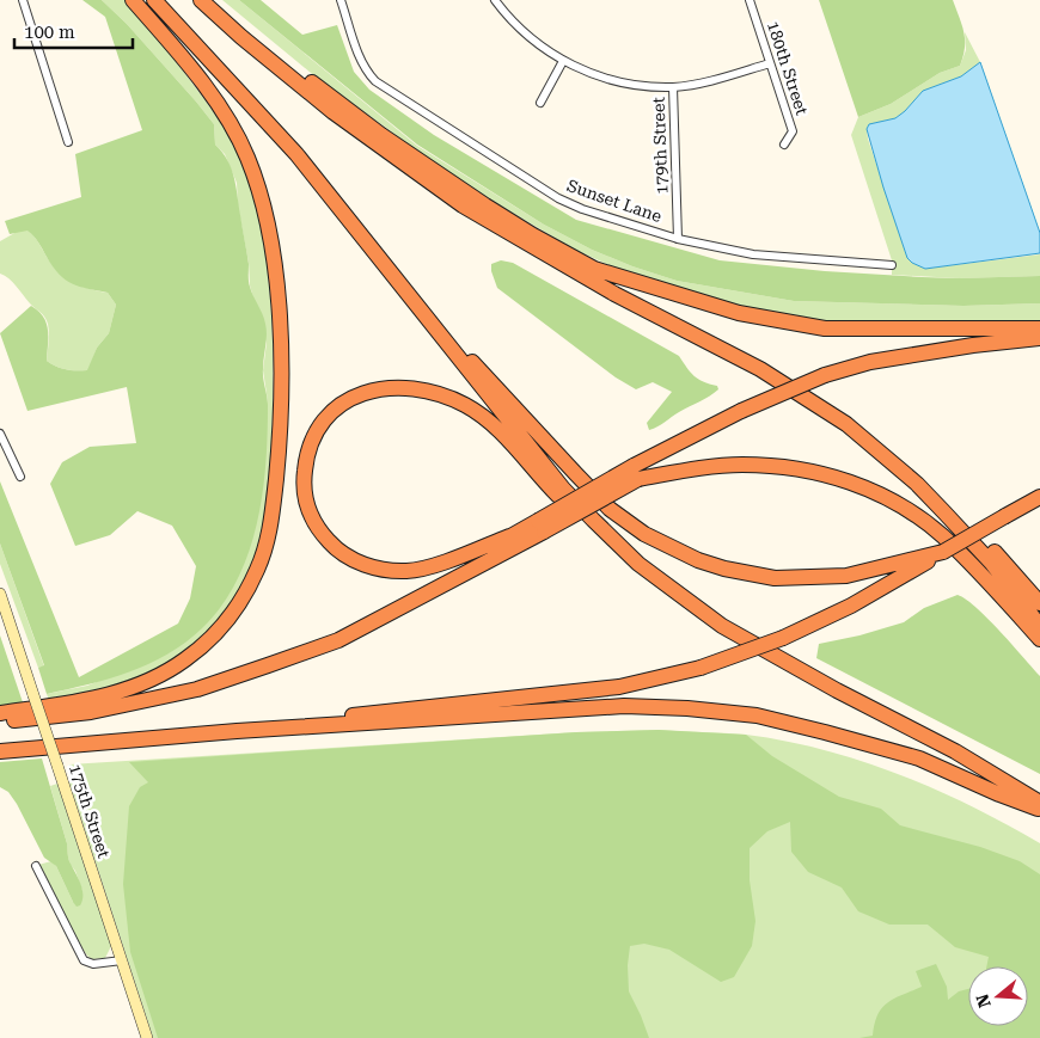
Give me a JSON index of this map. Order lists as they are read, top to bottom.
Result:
{
  "streets": {
    "street": [
      "180th Street",
      "179th Street",
      "Sunset Lane",
      "175th Street"
    ]
  },
  "crossings": [
    ["179th Street", "Sunset Lane"]
  ],
  "scale_bar": "100 m",
  "north": "left"
}
